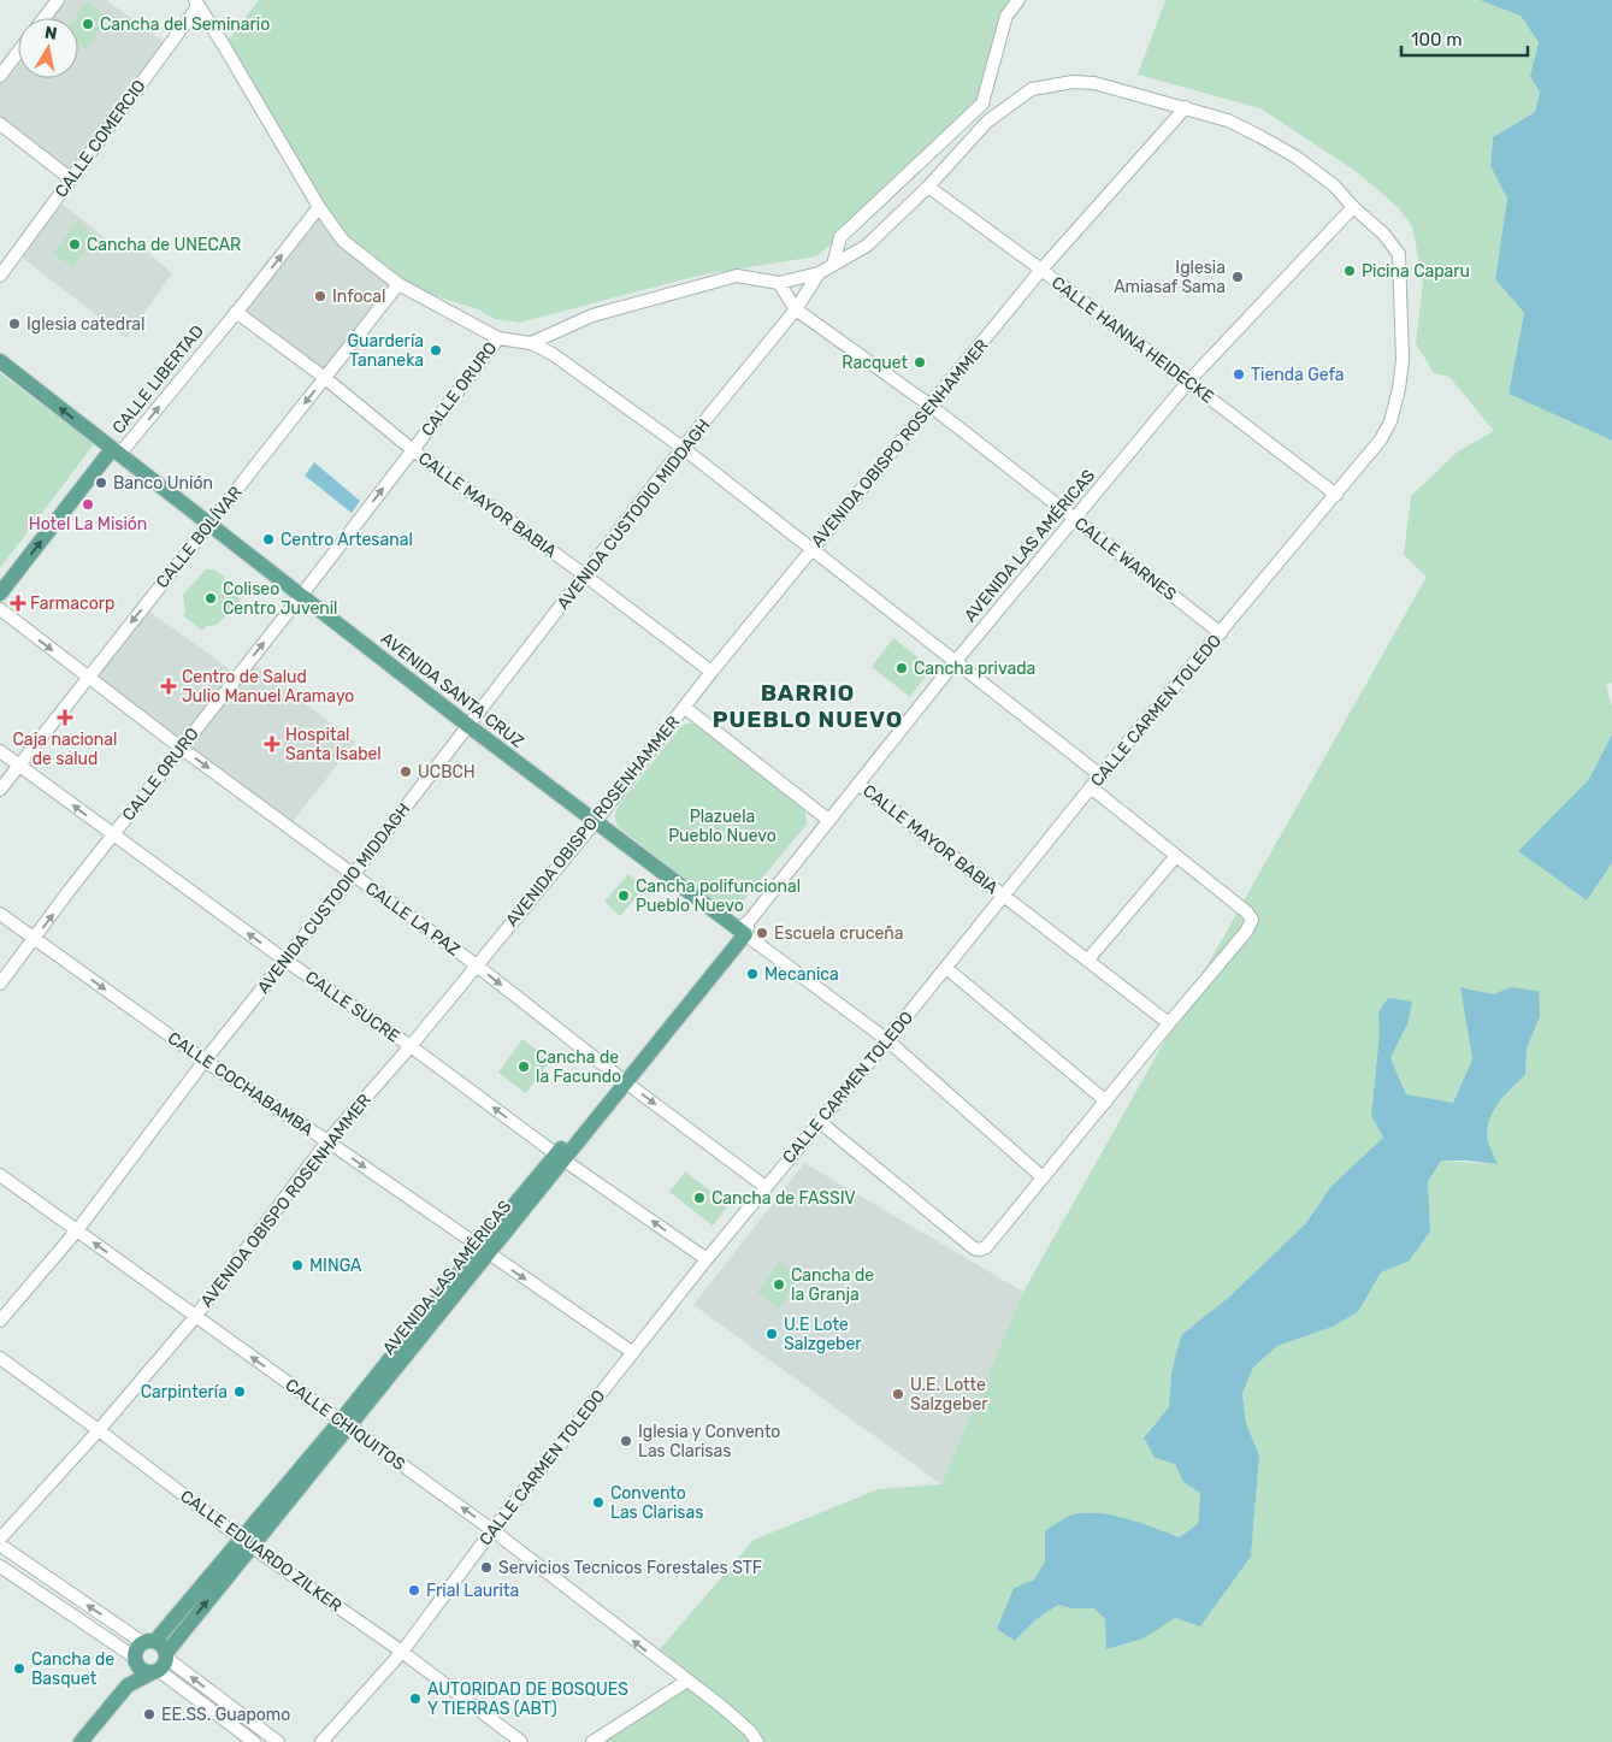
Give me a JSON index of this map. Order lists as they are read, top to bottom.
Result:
{
  "streets": {
    "main road": ["CALLE LIBERTAD", "AVENIDA LAS AMÉRICAS", "AVENIDA SANTA CRUZ"],
    "street": [
      "CALLE COMERCIO",
      "CALLE HANNA HEIDECKE",
      "CALLE ORURO",
      "AVENIDA OBISPO ROSENHAMMER",
      "CALLE MAYOR BABIA",
      "AVENIDA CUSTODIO MIDDAGH",
      "CALLE BOLÍVAR",
      "CALLE WARNES",
      "CALLE CARMEN TOLEDO",
      "CALLE LA PAZ",
      "CALLE SUCRE",
      "CALLE COCHABAMBA",
      "CALLE CHIQUITOS",
      "CALLE EDUARDO ZILKER"
    ]
  },
  "crossings": [
    ["CALLE HANNA HEIDECKE", "AVENIDA OBISPO ROSENHAMMER"],
    ["CALLE HANNA HEIDECKE", "AVENIDA LAS AMÉRICAS"],
    ["CALLE HANNA HEIDECKE", "CALLE CARMEN TOLEDO"],
    ["CALLE LIBERTAD", "CALLE MAYOR BABIA"],
    ["CALLE LIBERTAD", "AVENIDA SANTA CRUZ"],
    ["CALLE ORURO", "CALLE MAYOR BABIA"],
    ["CALLE ORURO", "AVENIDA SANTA CRUZ"],
    ["CALLE ORURO", "CALLE LA PAZ"],
    ["CALLE ORURO", "CALLE SUCRE"],
    ["CALLE ORURO", "CALLE COCHABAMBA"],
    ["AVENIDA OBISPO ROSENHAMMER", "CALLE MAYOR BABIA"],
    ["AVENIDA OBISPO ROSENHAMMER", "CALLE WARNES"],
    ["AVENIDA OBISPO ROSENHAMMER", "AVENIDA SANTA CRUZ"],
    ["AVENIDA OBISPO ROSENHAMMER", "CALLE CARMEN TOLEDO"],
    ["AVENIDA OBISPO ROSENHAMMER", "CALLE LA PAZ"],
    ["AVENIDA OBISPO ROSENHAMMER", "CALLE SUCRE"],
    ["AVENIDA OBISPO ROSENHAMMER", "CALLE COCHABAMBA"],
    ["AVENIDA OBISPO ROSENHAMMER", "CALLE CHIQUITOS"],
    ["AVENIDA OBISPO ROSENHAMMER", "CALLE EDUARDO ZILKER"],
    ["CALLE MAYOR BABIA", "AVENIDA CUSTODIO MIDDAGH"],
    ["CALLE MAYOR BABIA", "CALLE BOLÍVAR"],
    ["CALLE MAYOR BABIA", "AVENIDA LAS AMÉRICAS"],
    ["CALLE MAYOR BABIA", "CALLE CARMEN TOLEDO"],
    ["AVENIDA CUSTODIO MIDDAGH", "CALLE WARNES"],
    ["AVENIDA CUSTODIO MIDDAGH", "AVENIDA SANTA CRUZ"],
    ["AVENIDA CUSTODIO MIDDAGH", "CALLE CARMEN TOLEDO"],
    ["AVENIDA CUSTODIO MIDDAGH", "CALLE LA PAZ"],
    ["AVENIDA CUSTODIO MIDDAGH", "CALLE SUCRE"],
    ["AVENIDA CUSTODIO MIDDAGH", "CALLE COCHABAMBA"],
    ["AVENIDA CUSTODIO MIDDAGH", "CALLE CHIQUITOS"],
    ["CALLE BOLÍVAR", "AVENIDA SANTA CRUZ"],
    ["CALLE BOLÍVAR", "CALLE LA PAZ"],
    ["CALLE BOLÍVAR", "CALLE SUCRE"],
    ["AVENIDA LAS AMÉRICAS", "CALLE WARNES"],
    ["AVENIDA LAS AMÉRICAS", "AVENIDA SANTA CRUZ"],
    ["AVENIDA LAS AMÉRICAS", "CALLE CARMEN TOLEDO"],
    ["AVENIDA LAS AMÉRICAS", "CALLE LA PAZ"],
    ["AVENIDA LAS AMÉRICAS", "CALLE SUCRE"],
    ["AVENIDA LAS AMÉRICAS", "CALLE COCHABAMBA"],
    ["AVENIDA LAS AMÉRICAS", "CALLE CHIQUITOS"],
    ["AVENIDA LAS AMÉRICAS", "CALLE EDUARDO ZILKER"],
    ["CALLE WARNES", "CALLE CARMEN TOLEDO"],
    ["AVENIDA SANTA CRUZ", "CALLE CARMEN TOLEDO"],
    ["CALLE CARMEN TOLEDO", "CALLE LA PAZ"],
    ["CALLE CARMEN TOLEDO", "CALLE SUCRE"],
    ["CALLE CARMEN TOLEDO", "CALLE COCHABAMBA"],
    ["CALLE CARMEN TOLEDO", "CALLE CHIQUITOS"],
    ["CALLE CARMEN TOLEDO", "CALLE EDUARDO ZILKER"]
  ],
  "one_way": [
    "CALLE LIBERTAD",
    "CALLE ORURO",
    "CALLE BOLÍVAR",
    "CALLE LA PAZ",
    "CALLE SUCRE",
    "CALLE COCHABAMBA",
    "CALLE CHIQUITOS"
  ],
  "districts": ["BARRIO PUEBLO NUEVO"],
  "parks": ["Plazuela Pueblo Nuevo"],
  "places": {
    "other": [
      "Cancha del Seminario",
      "Cancha de UNECAR",
      "Picina Caparu",
      "Iglesia Amiasaf Sama",
      "Infocal",
      "Iglesia catedral",
      "Guardería Tananeka",
      "Racquet",
      "Tienda Gefa",
      "Banco Unión",
      "Hotel La Misión",
      "Centro Artesanal",
      "Coliseo Centro Juvenil",
      "Cancha privada",
      "UCBCH",
      "Cancha polifuncional Pueblo Nuevo",
      "Escuela cruceña",
      "Mecanica",
      "Cancha de la Facundo",
      "Cancha de FASSIV",
      "MINGA",
      "Cancha de la Granja",
      "U.E Lote Salzgeber",
      "Carpintería",
      "U.E. Lotte Salzgeber",
      "Iglesia y Convento Las Clarisas",
      "Convento Las Clarisas",
      "Servicios Tecnicos Forestales STF",
      "Frial Laurita",
      "Cancha de Basquet",
      "AUTORIDAD DE BOSQUES Y TIERRAS (ABT)",
      "EE.SS. Guapomo"
    ],
    "health": [
      "Farmacorp",
      "Centro de Salud Julio Manuel Aramayo",
      "Caja nacional de salud",
      "Hospital Santa Isabel"
    ]
  },
  "scale_bar": "100 m",
  "north": "top"
}
